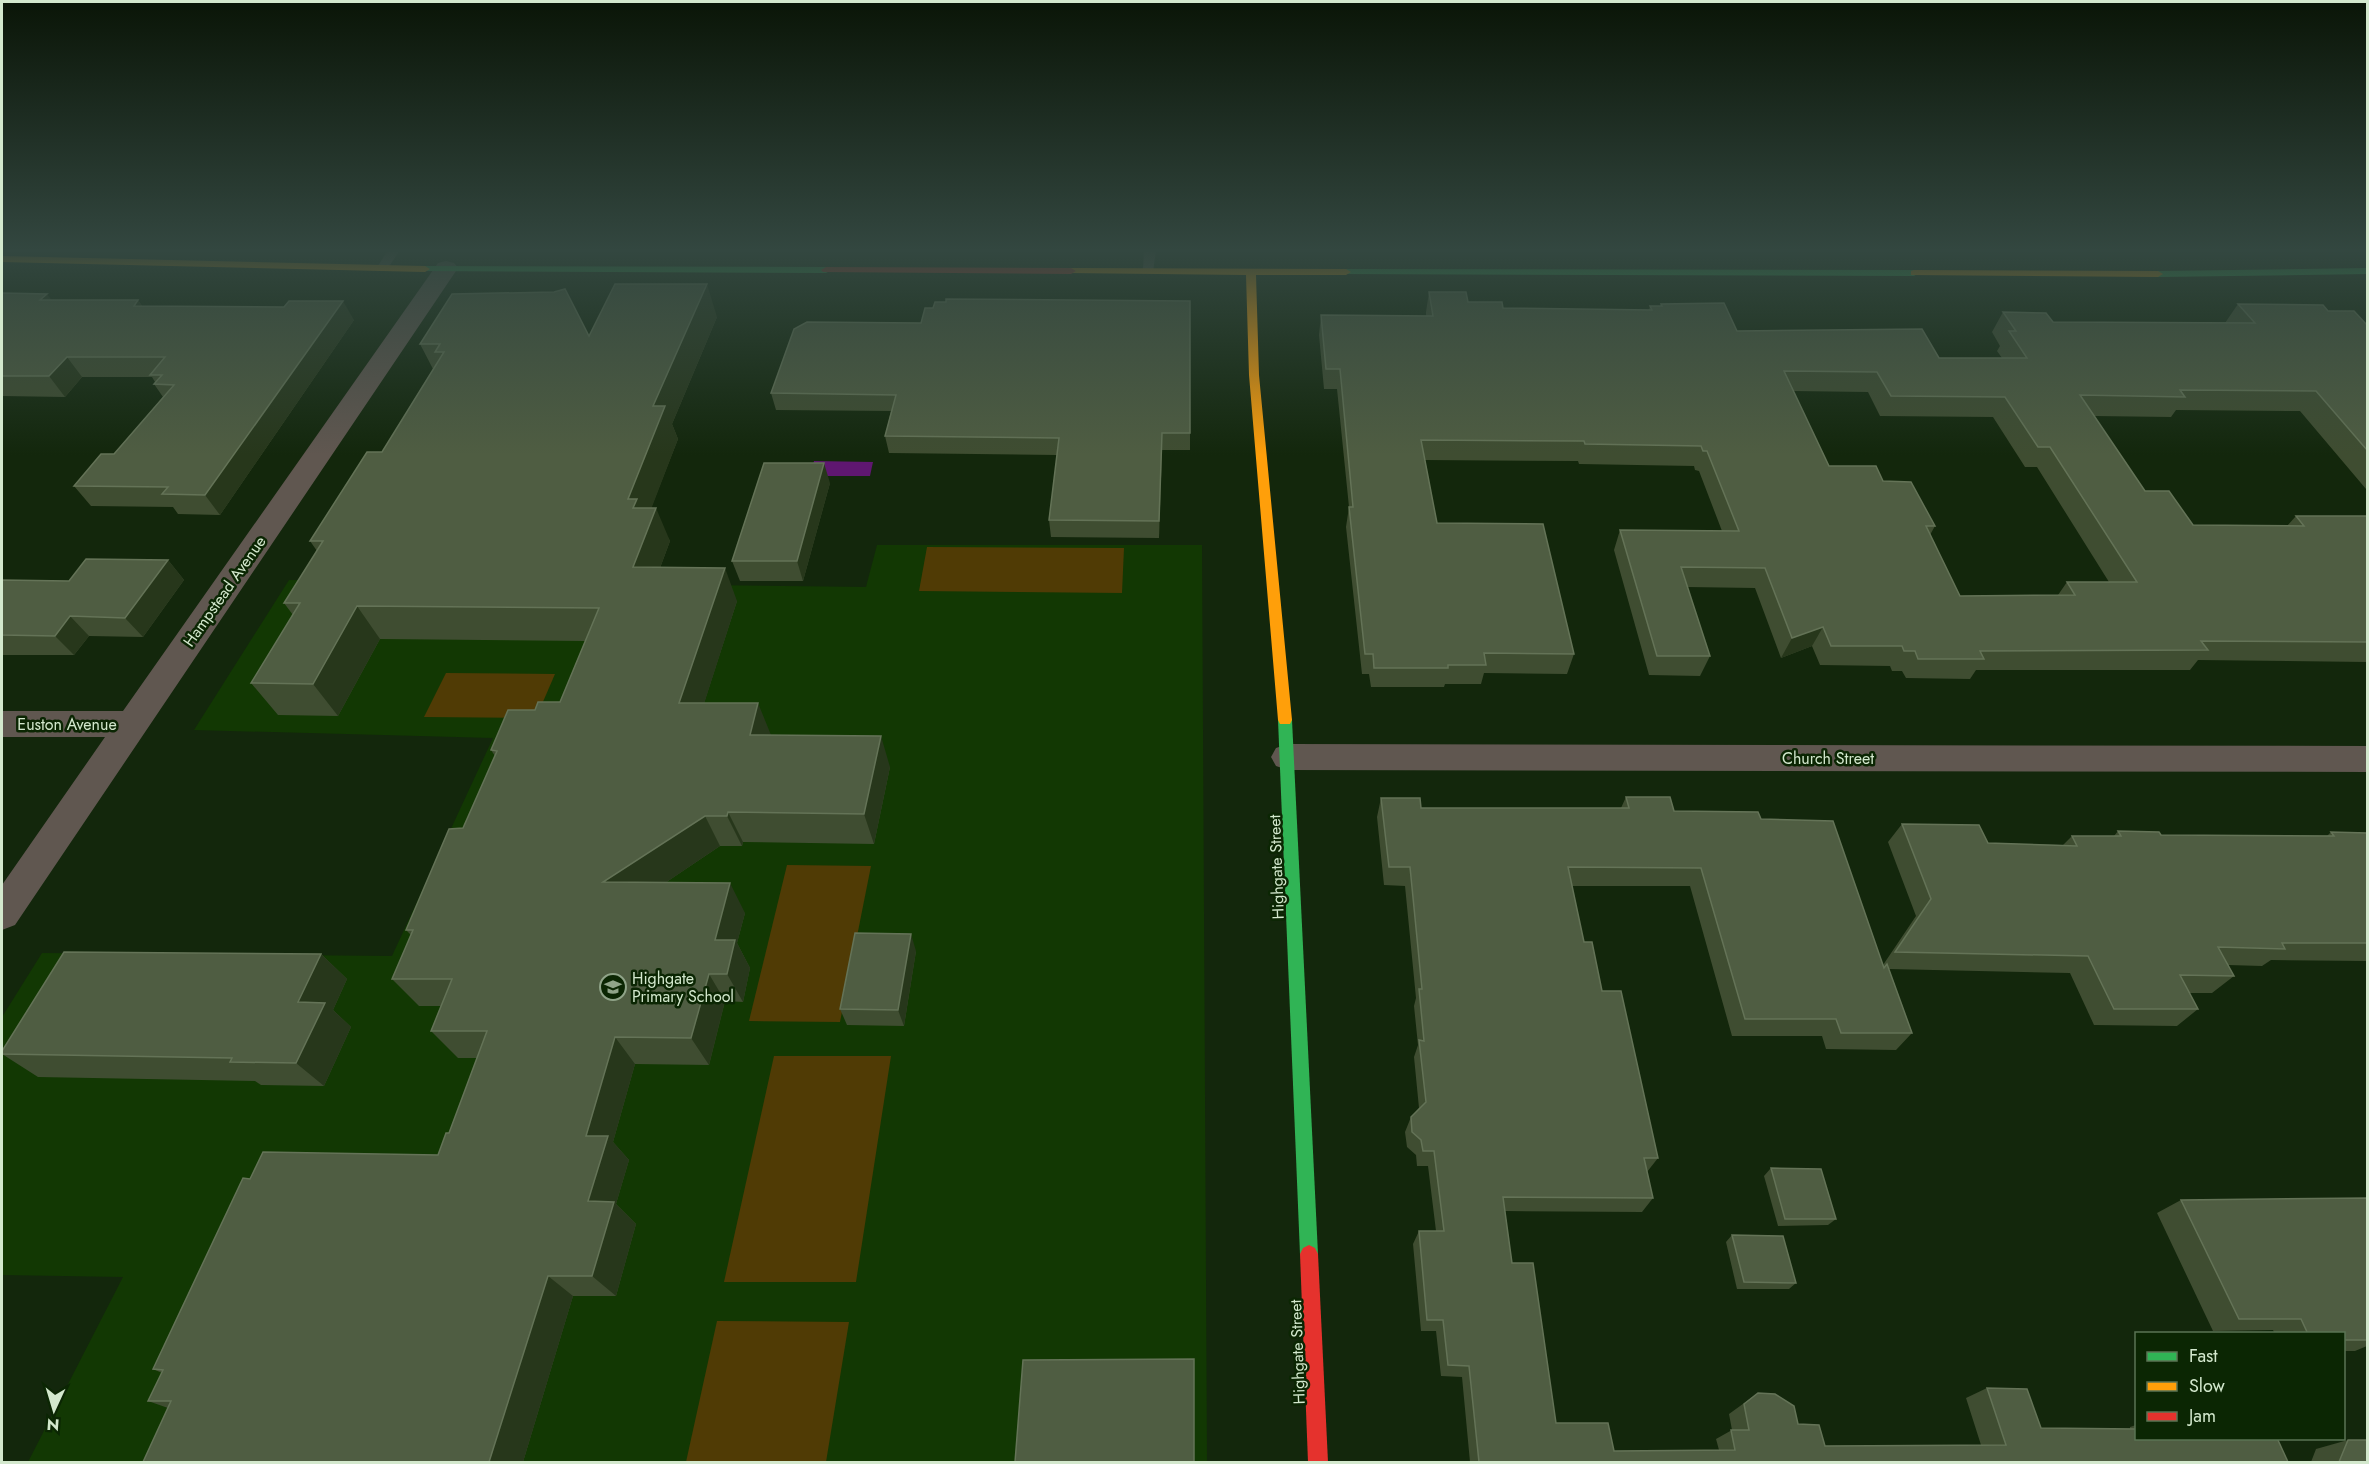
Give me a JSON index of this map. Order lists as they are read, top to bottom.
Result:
{
  "streets": {
    "main road": ["Highgate Street"],
    "street": ["Hampstead Avenue", "Euston Avenue", "Church Street"]
  },
  "crossings": [
    ["Hampstead Avenue", "Euston Avenue"],
    ["Church Street", "Highgate Street"]
  ],
  "places": {
    "school or university": ["Highgate Primary School"]
  },
  "legend": ["Fast", "Slow", "Jam"],
  "north": "bottom"
}
